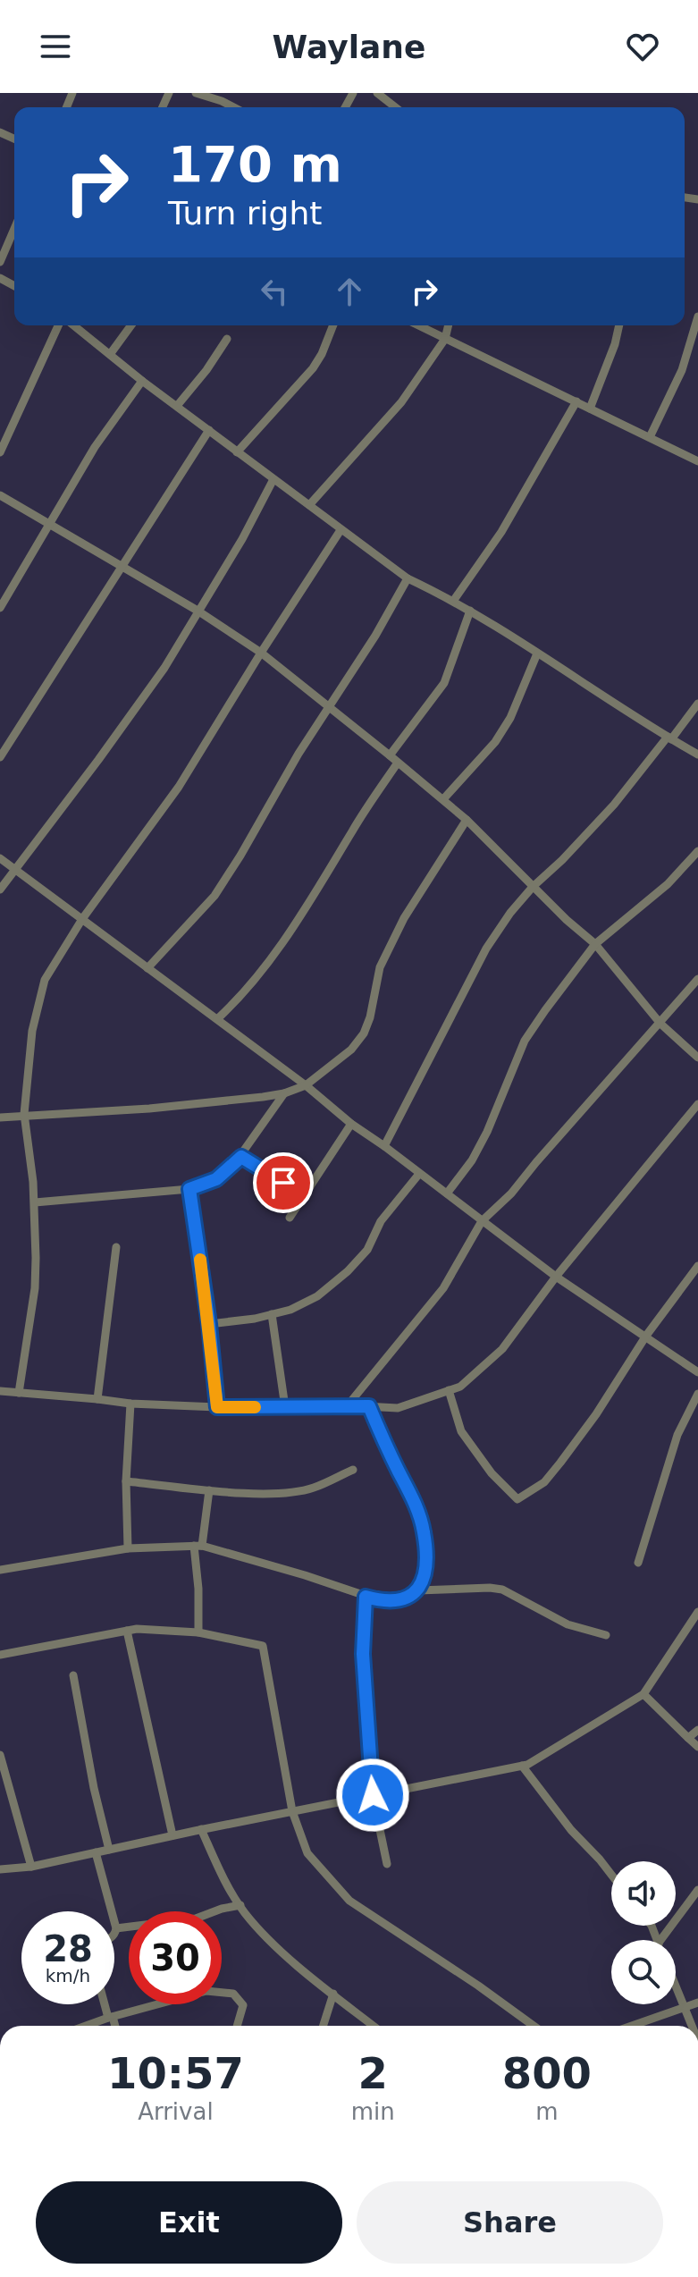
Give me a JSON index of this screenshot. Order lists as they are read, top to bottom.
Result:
{
  "page": {
    "header": "Waylane",
    "turn": ["170 m", "Turn right"],
    "speed": "28 km/h",
    "limit": "30",
    "eta": [
      "10:57",
      "Arrival",
      "2",
      "min",
      "800",
      "m"
    ],
    "buttons": ["Exit", "Share"]
  }
}
